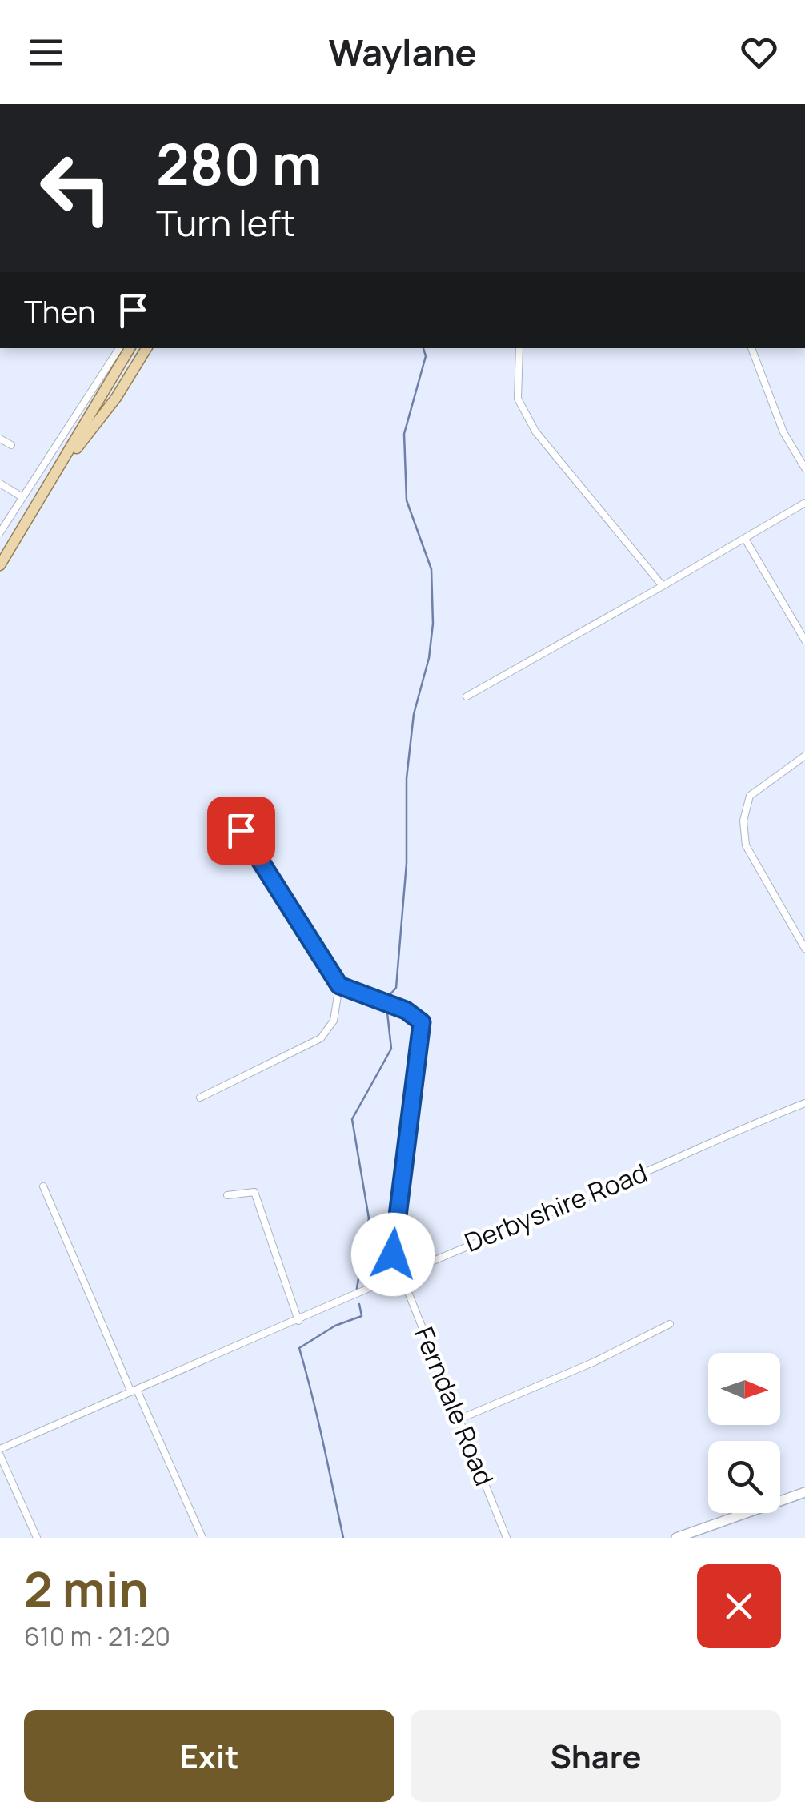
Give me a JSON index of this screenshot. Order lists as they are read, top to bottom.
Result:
{
  "streets": {
    "street": ["Derbyshire Road", "Ferndale Road"]
  },
  "crossings": [
    ["Derbyshire Road", "Ferndale Road"]
  ],
  "north": "right",
  "page": {
    "header": "Waylane",
    "turn": ["280 m", "Turn left"],
    "then": "Then",
    "heading": ["2 min", "610 m · 21:20"],
    "buttons": ["Exit", "Share"]
  }
}
